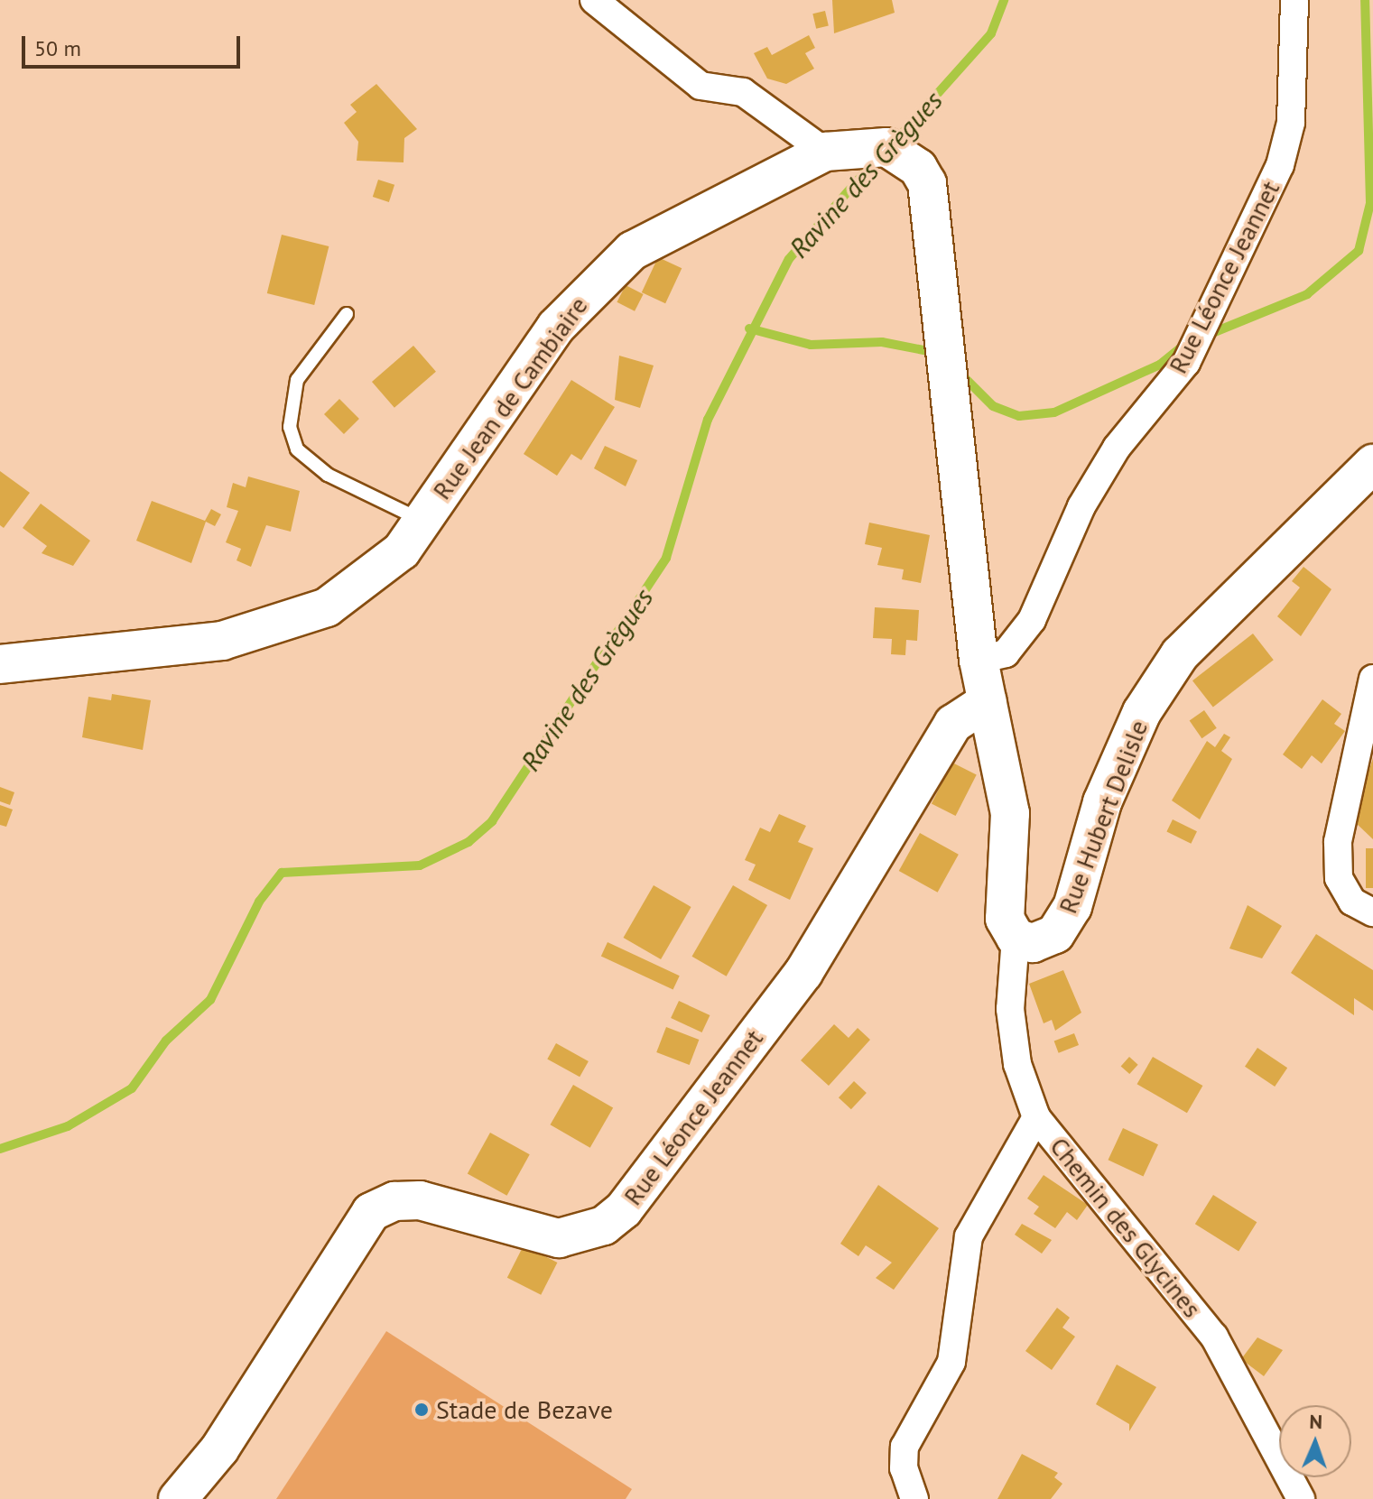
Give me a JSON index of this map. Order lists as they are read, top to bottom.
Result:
{
  "streets": {
    "main road": ["Rue Léonce Jeannet", "Rue Jean de Cambiaire", "Rue Hubert Delisle"],
    "street": ["Chemin des Glycines"]
  },
  "crossings": [
    ["Rue Hubert Delisle", "Chemin des Glycines"]
  ],
  "water": ["Ravine des Grègues"],
  "places": ["Stade de Bezave"],
  "scale_bar": "50 m",
  "north": "top"
}
